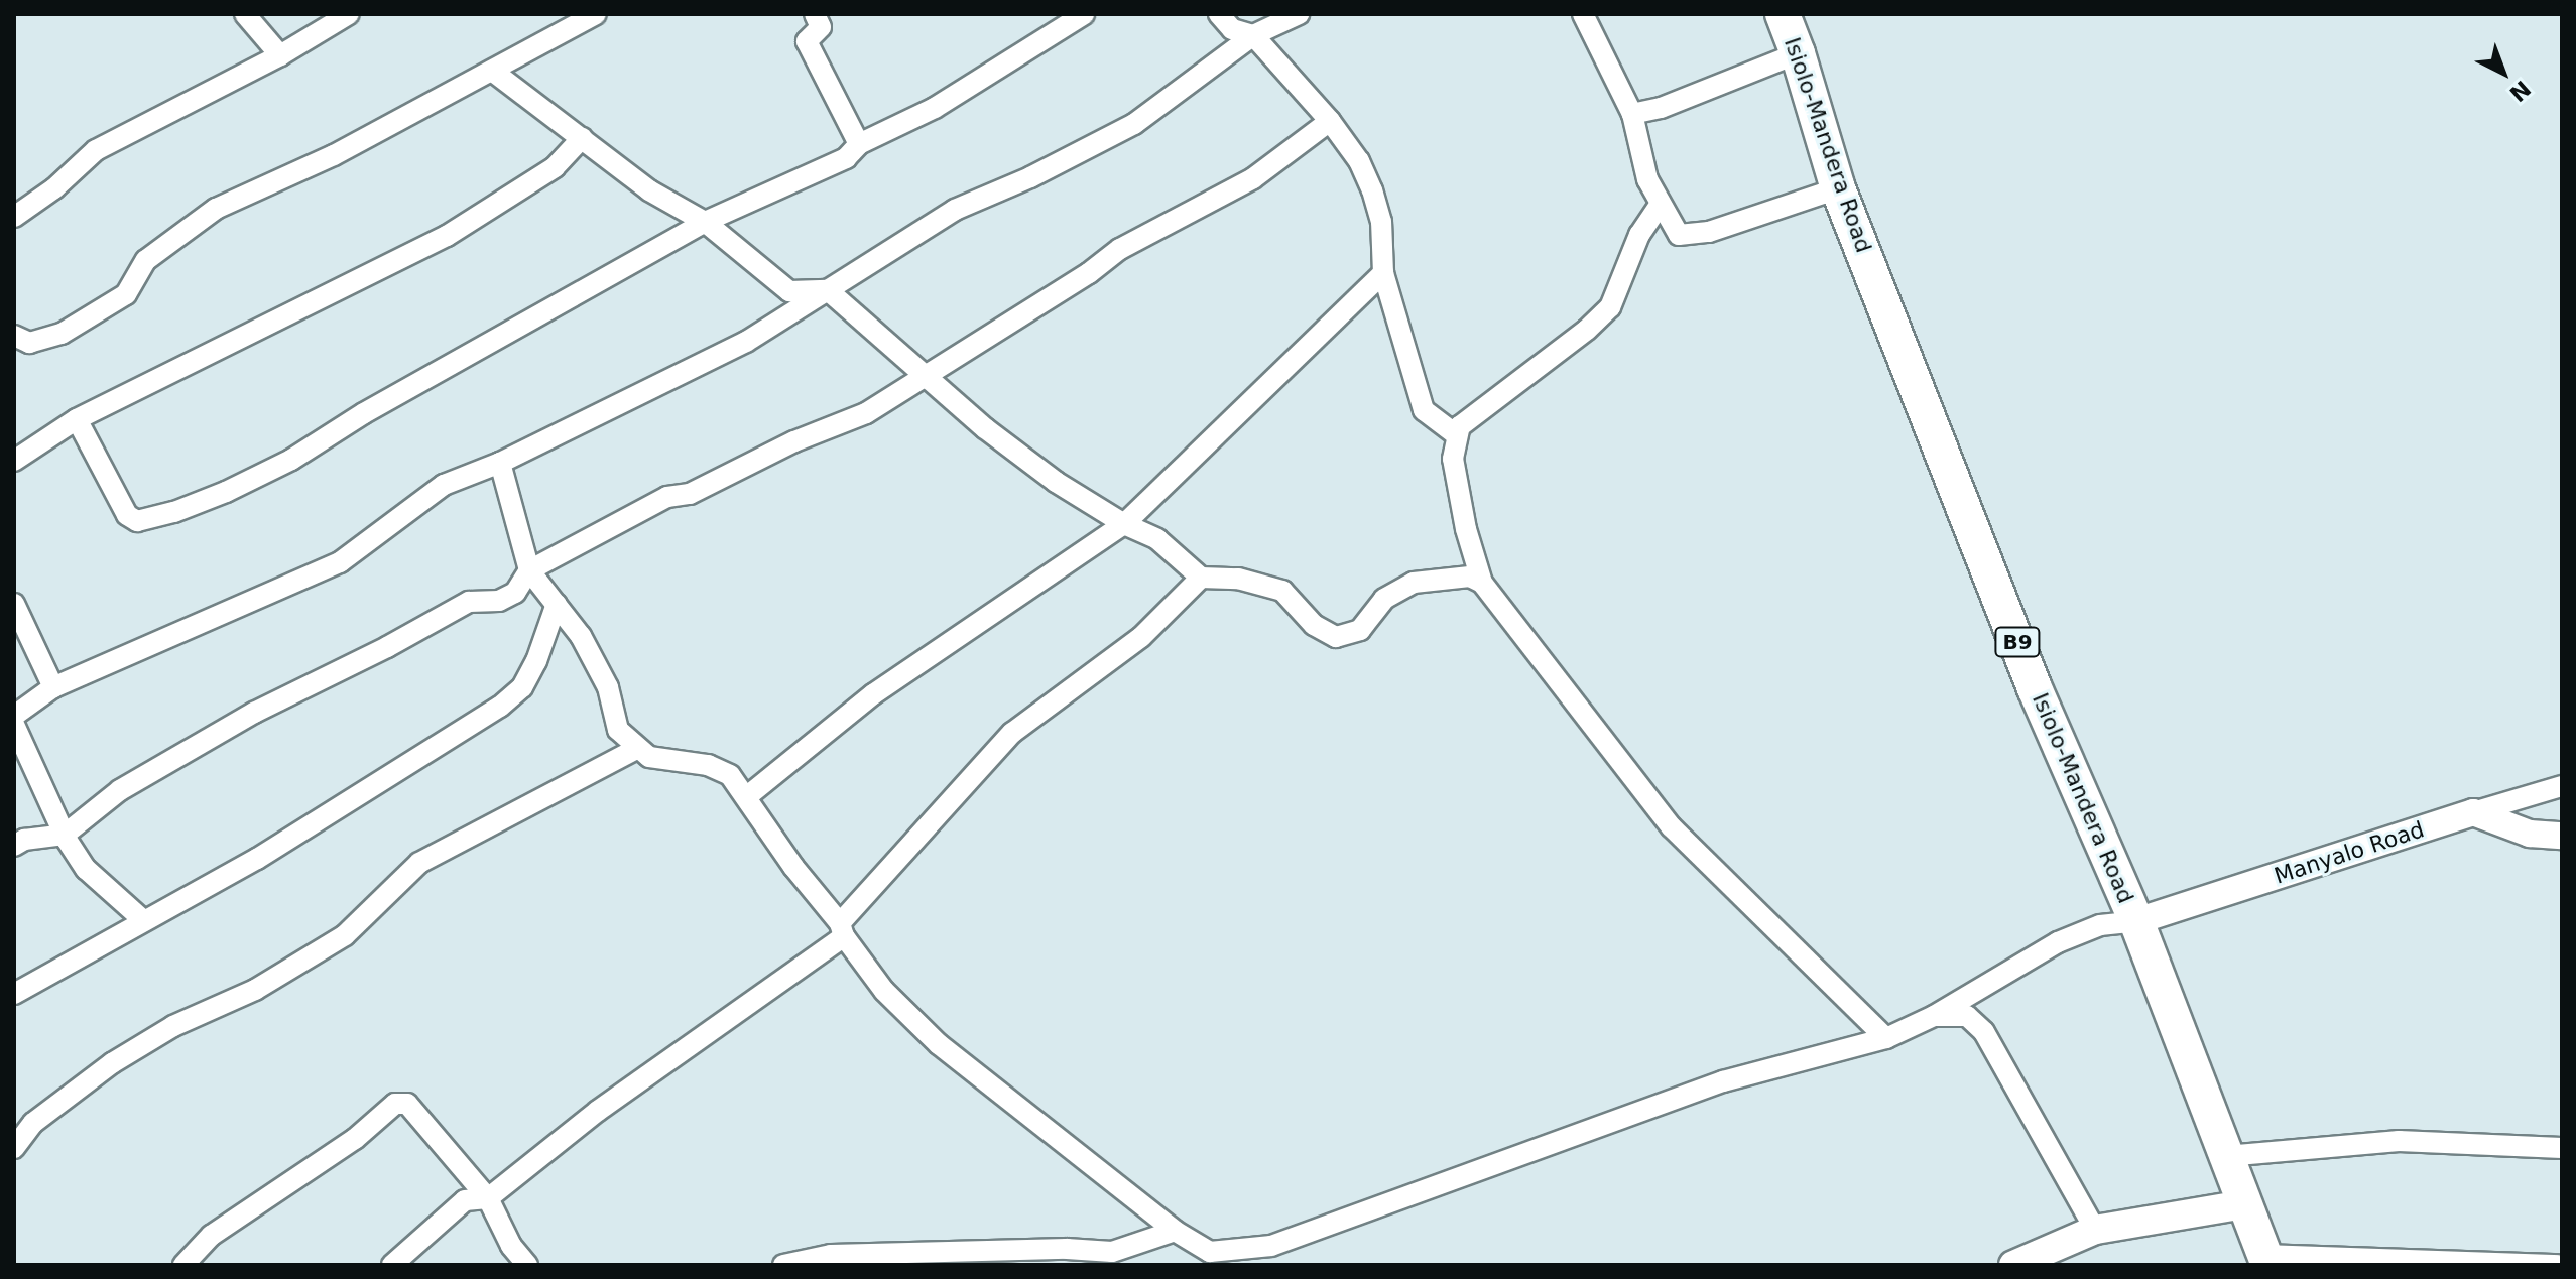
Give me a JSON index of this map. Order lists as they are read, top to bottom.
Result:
{
  "streets": {
    "highway": ["Isiolo-Mandera Road", "B9"],
    "street": ["Manyalo Road"]
  },
  "crossings": [
    ["Isiolo-Mandera Road", "Manyalo Road"]
  ],
  "north": "bottom right"
}
